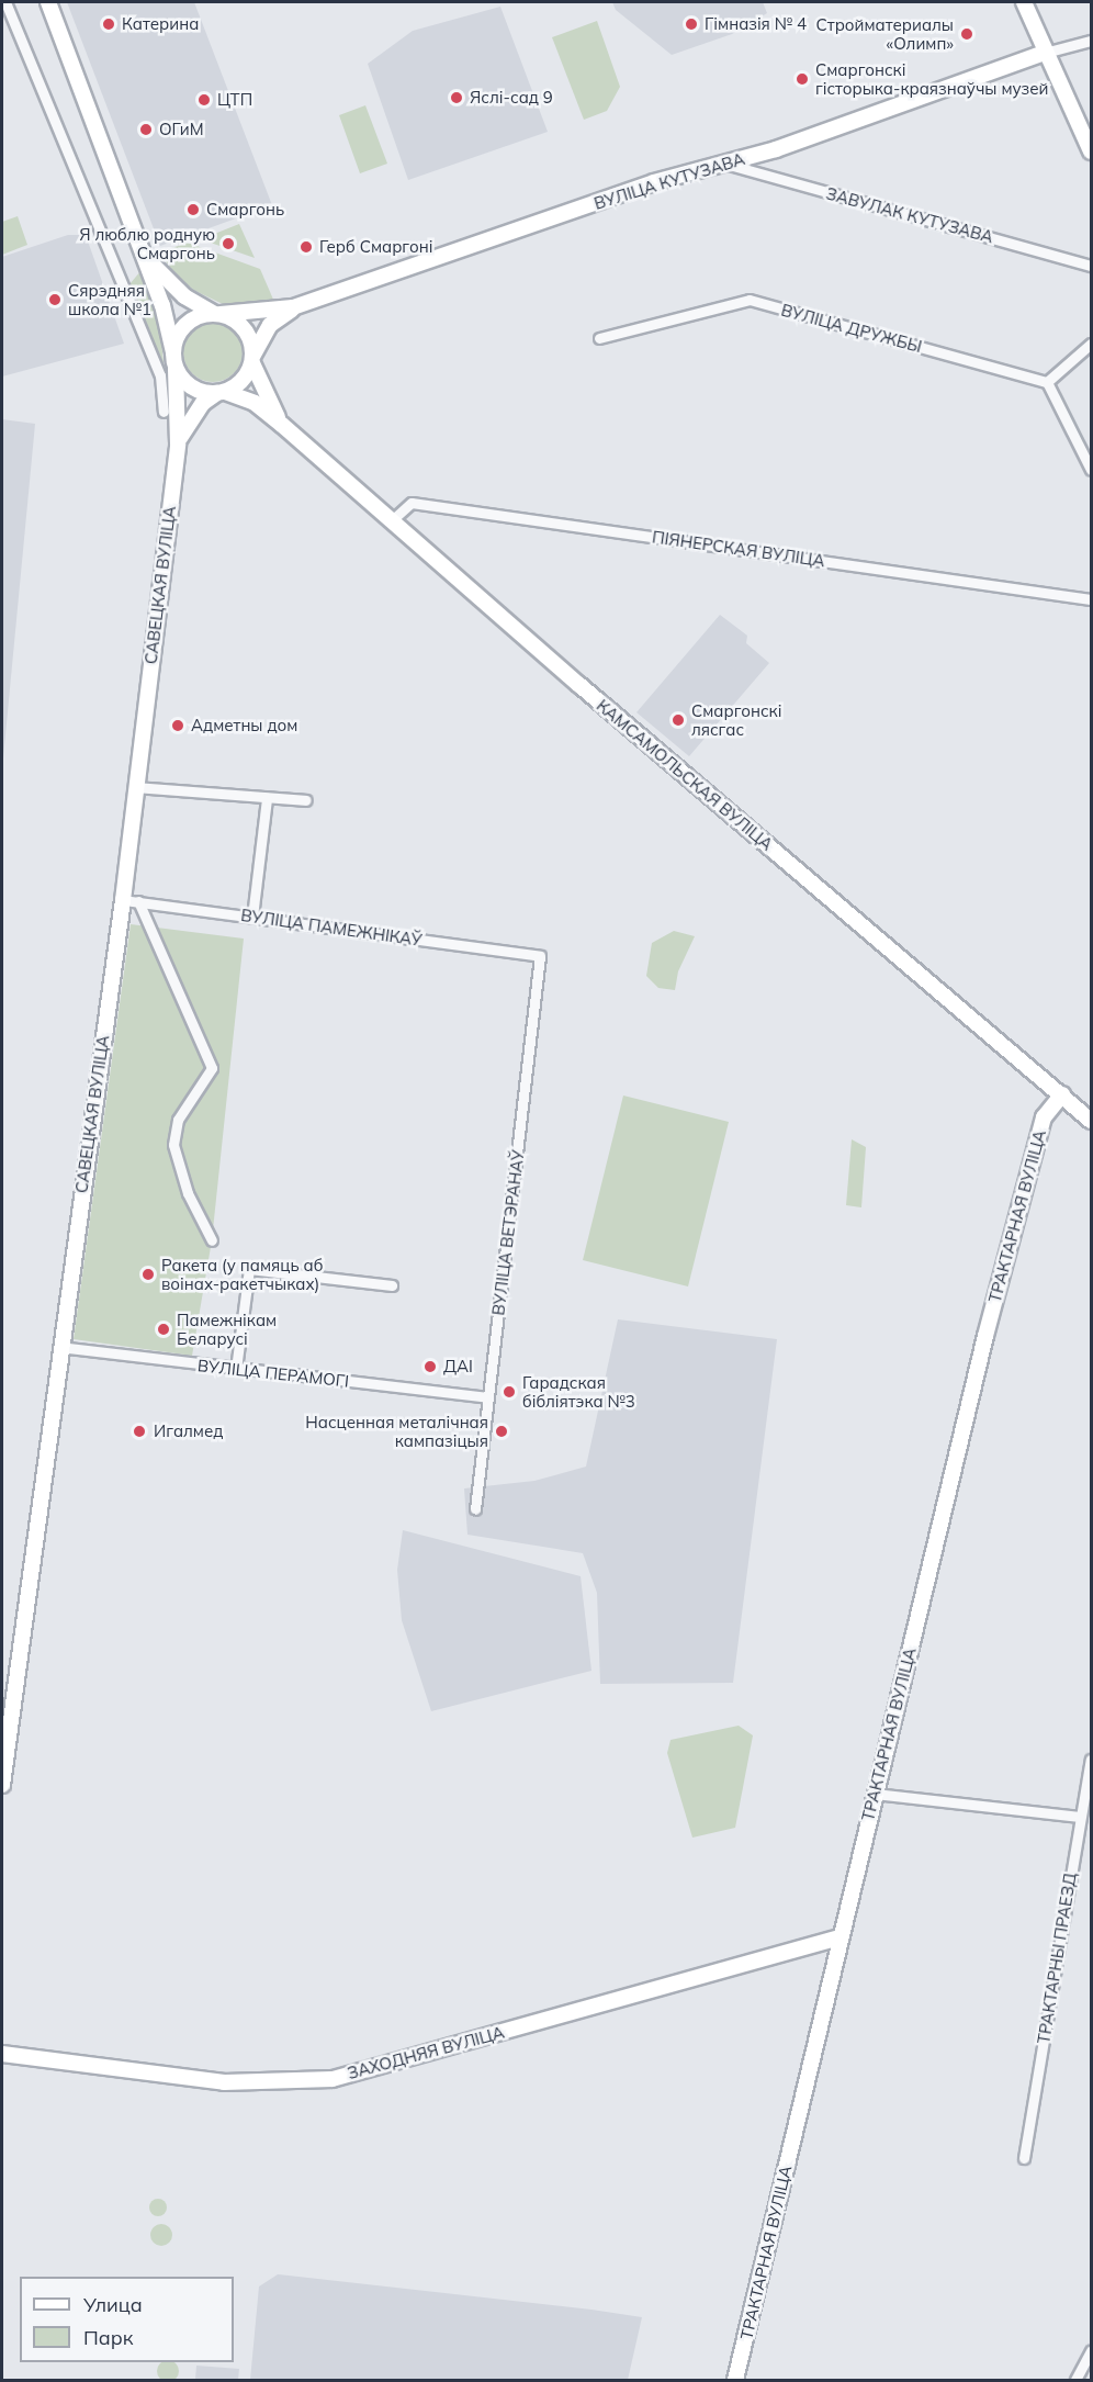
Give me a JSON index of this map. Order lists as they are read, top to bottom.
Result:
{
  "streets": {
    "main road": [
      "ВУЛІЦА КУТУЗАВА",
      "САВЕЦКАЯ ВУЛІЦА",
      "КАМСАМОЛЬСКАЯ ВУЛІЦА",
      "ТРАКТАРНАЯ ВУЛІЦА",
      "ЗАХОДНЯЯ ВУЛІЦА"
    ],
    "street": [
      "ЗАВУЛАК КУТУЗАВА",
      "ВУЛІЦА ДРУЖБЫ",
      "ПІЯНЕРСКАЯ ВУЛІЦА",
      "ВУЛІЦА ПАМЕЖНІКАЎ",
      "ВУЛІЦА ВЕТЭРАНАЎ",
      "ВУЛІЦА ПЕРАМОГІ",
      "ТРАКТАРНЫ ПРАЕЗД"
    ]
  },
  "crossings": [
    ["ВУЛІЦА КУТУЗАВА", "ЗАВУЛАК КУТУЗАВА"],
    ["ВУЛІЦА КУТУЗАВА", "САВЕЦКАЯ ВУЛІЦА"],
    ["ВУЛІЦА КУТУЗАВА", "КАМСАМОЛЬСКАЯ ВУЛІЦА"],
    ["ПІЯНЕРСКАЯ ВУЛІЦА", "КАМСАМОЛЬСКАЯ ВУЛІЦА"],
    ["САВЕЦКАЯ ВУЛІЦА", "КАМСАМОЛЬСКАЯ ВУЛІЦА"],
    ["САВЕЦКАЯ ВУЛІЦА", "ВУЛІЦА ПАМЕЖНІКАЎ"],
    ["САВЕЦКАЯ ВУЛІЦА", "ВУЛІЦА ПЕРАМОГІ"],
    ["КАМСАМОЛЬСКАЯ ВУЛІЦА", "ТРАКТАРНАЯ ВУЛІЦА"],
    ["ВУЛІЦА ПАМЕЖНІКАЎ", "ВУЛІЦА ВЕТЭРАНАЎ"],
    ["ТРАКТАРНАЯ ВУЛІЦА", "ЗАХОДНЯЯ ВУЛІЦА"],
    ["ВУЛІЦА ВЕТЭРАНАЎ", "ВУЛІЦА ПЕРАМОГІ"]
  ],
  "places": [
    "Катерина",
    "Гімназія № 4",
    "Стройматериалы «Олимп»",
    "Смаргонскі гісторыка-краязнаўчы музей",
    "Яслі-сад 9",
    "ЦТП",
    "ОГиМ",
    "Смаргонь",
    "Я люблю родную Смаргонь",
    "Герб Смаргоні",
    "Сярэдняя школа №1",
    "Смаргонскі лясгас",
    "Адметны дом",
    "Ракета (у памяць аб воінах-ракетчыках)",
    "Памежнікам Беларусі",
    "ДАІ",
    "Гарадская бібліятэка №3",
    "Игалмед",
    "Насценная металічная кампазіцыя"
  ],
  "legend": ["Улица", "Парк"]
}
